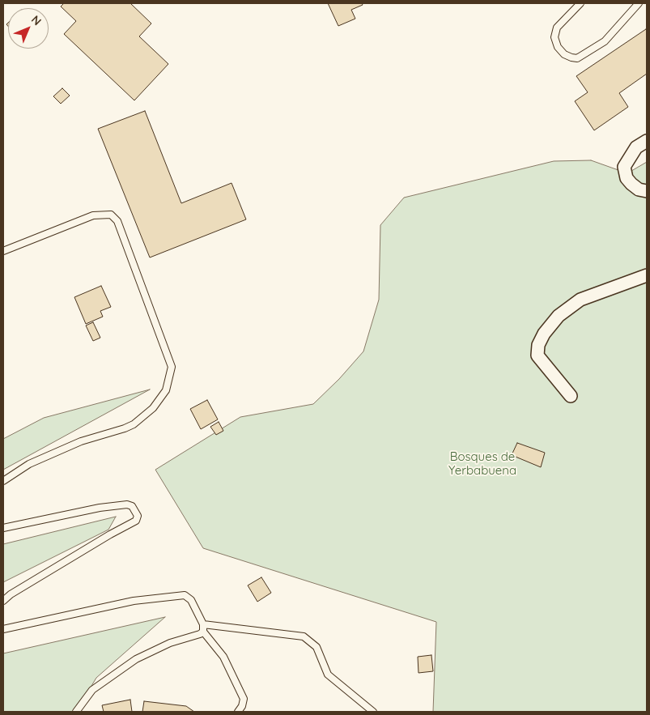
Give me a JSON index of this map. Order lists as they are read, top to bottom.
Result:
{
  "parks": ["Bosques de Yerbabuena"],
  "north": "top right"
}
